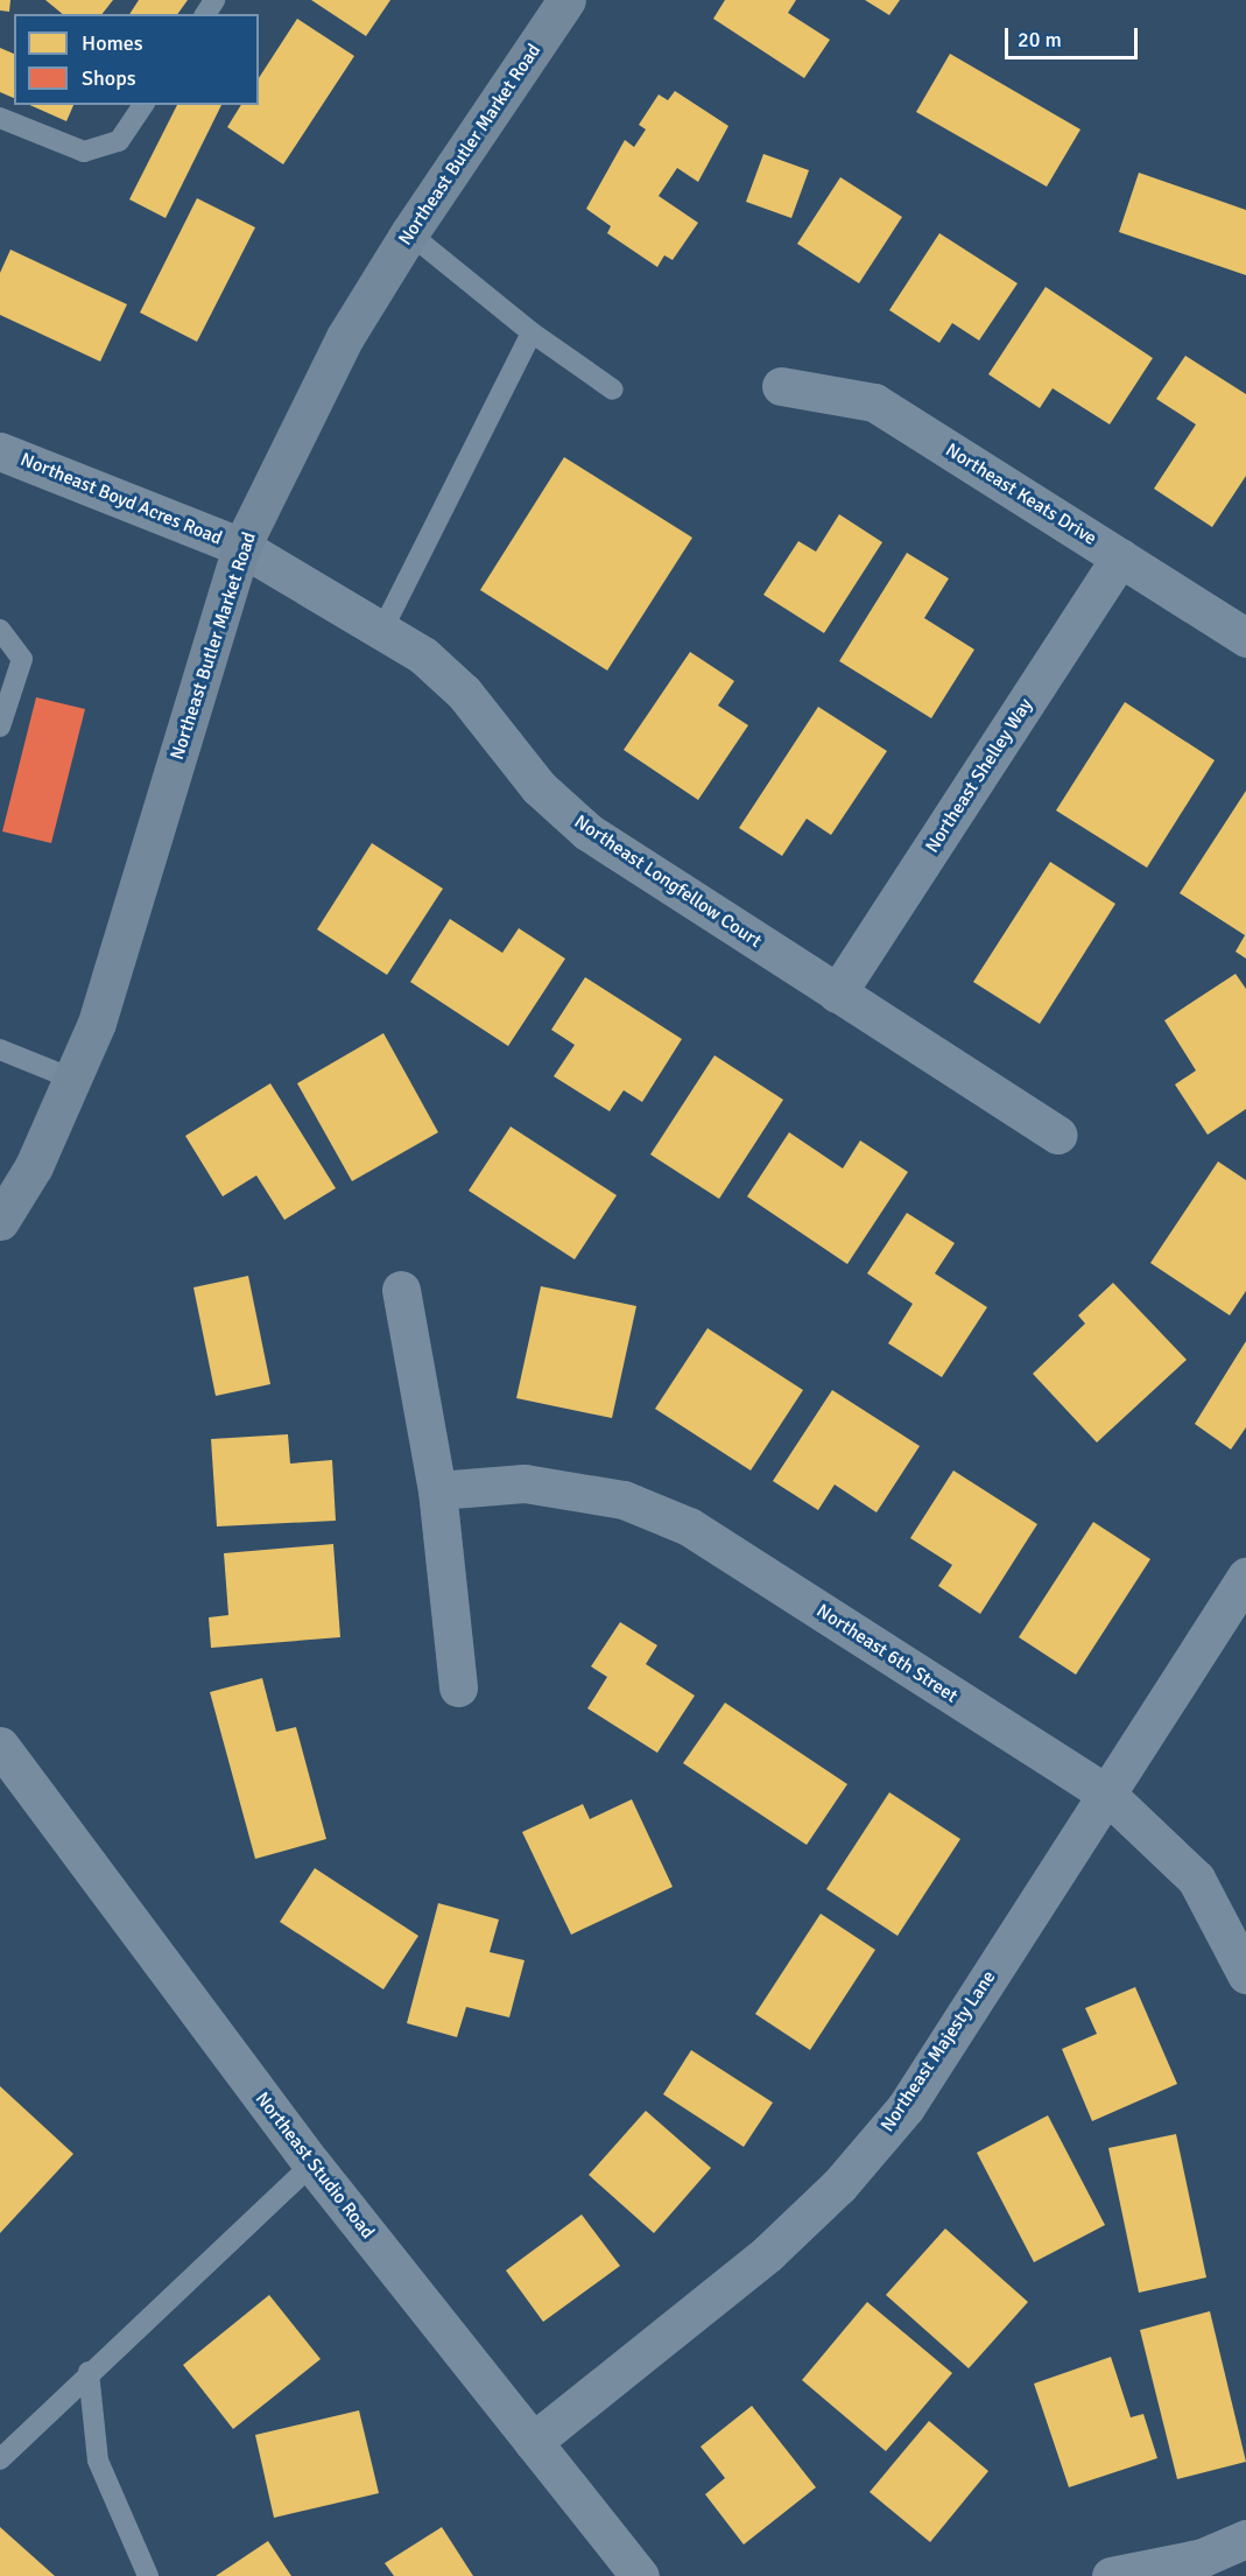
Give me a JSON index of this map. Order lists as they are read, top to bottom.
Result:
{
  "streets": {
    "main road": ["Northeast Butler Market Road"],
    "street": [
      "Northeast Keats Drive",
      "Northeast Boyd Acres Road",
      "Northeast Shelley Way",
      "Northeast Longfellow Court",
      "Northeast 6th Street",
      "Northeast Majesty Lane",
      "Northeast Studio Road"
    ]
  },
  "crossings": [
    ["Northeast Butler Market Road", "Northeast Boyd Acres Road"],
    ["Northeast Butler Market Road", "Northeast Longfellow Court"],
    ["Northeast Keats Drive", "Northeast Shelley Way"],
    ["Northeast Boyd Acres Road", "Northeast Longfellow Court"],
    ["Northeast Shelley Way", "Northeast Longfellow Court"],
    ["Northeast 6th Street", "Northeast Majesty Lane"],
    ["Northeast Majesty Lane", "Northeast Studio Road"]
  ],
  "legend": ["Homes", "Shops"],
  "scale_bar": "20 m"
}
